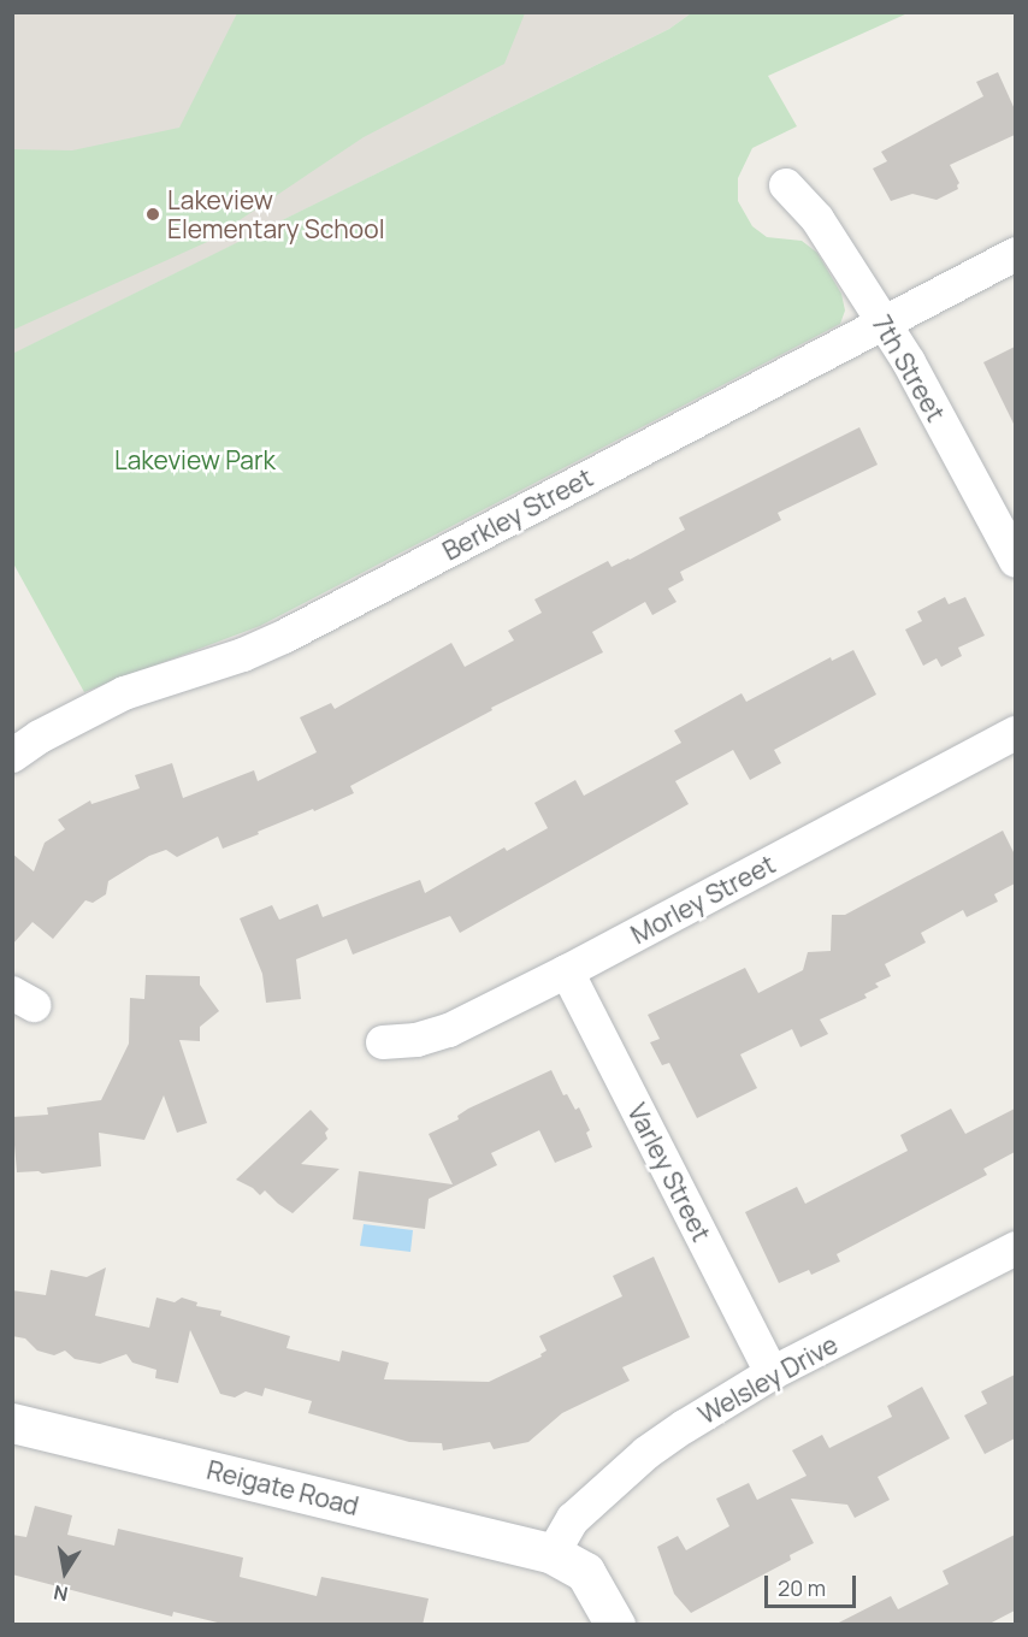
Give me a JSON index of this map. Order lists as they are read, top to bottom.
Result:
{
  "streets": {
    "street": [
      "7th Street",
      "Berkley Street",
      "Morley Street",
      "Varley Street",
      "Welsley Drive",
      "Reigate Road"
    ]
  },
  "crossings": [
    ["7th Street", "Berkley Street"],
    ["Morley Street", "Varley Street"],
    ["Varley Street", "Welsley Drive"],
    ["Welsley Drive", "Reigate Road"]
  ],
  "parks": ["Lakeview Park"],
  "places": ["Lakeview Elementary School"],
  "scale_bar": "20 m",
  "north": "bottom"
}
